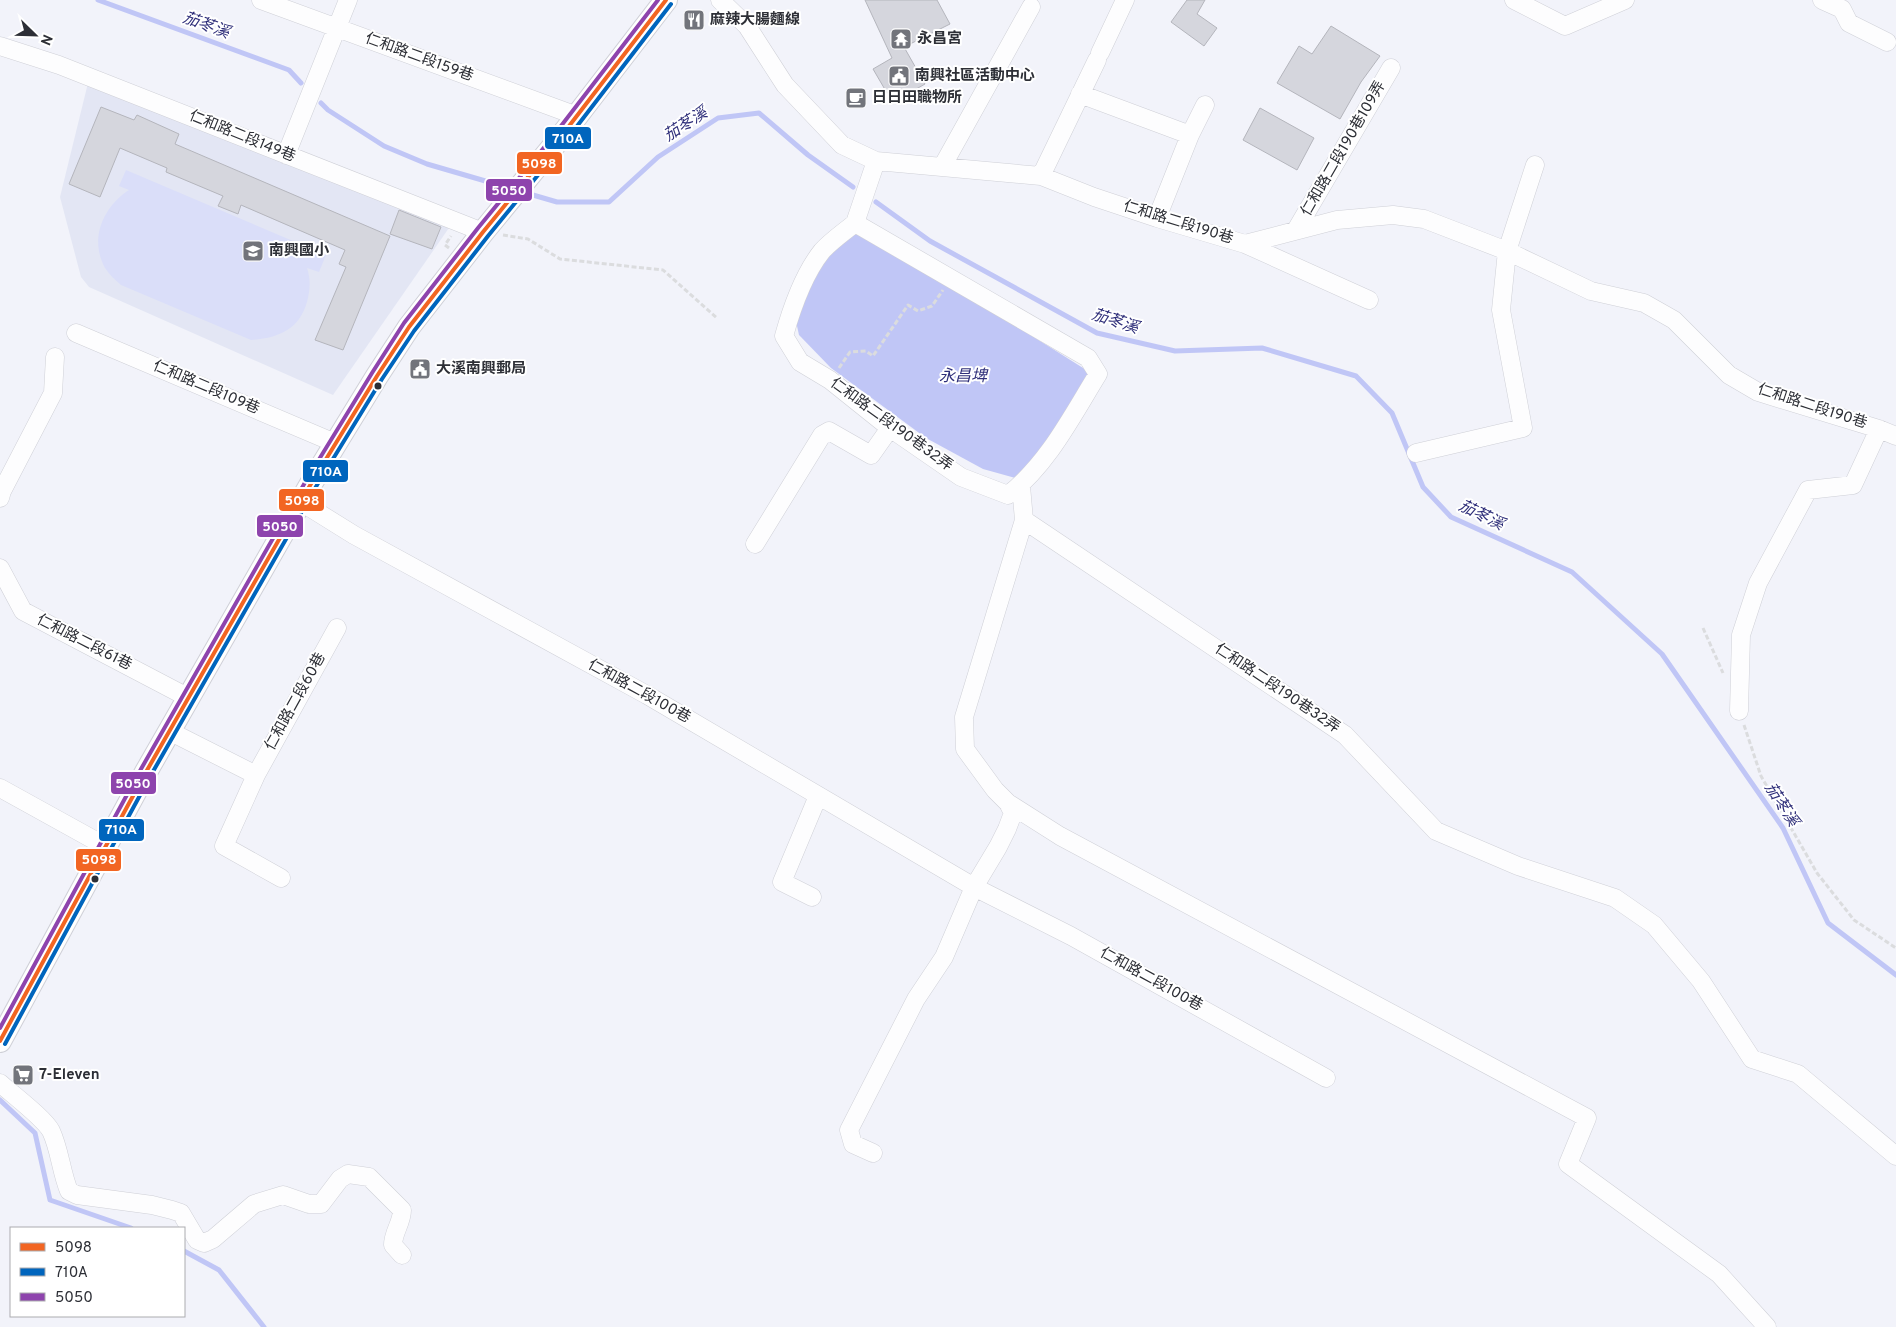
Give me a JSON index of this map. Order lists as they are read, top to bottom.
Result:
{
  "streets": {
    "street": [
      "仁和路二段159巷",
      "仁和路二段149巷",
      "仁和路二段190巷109弄",
      "仁和路二段190巷",
      "仁和路二段109巷",
      "仁和路二段190巷32弄",
      "仁和路二段61巷",
      "仁和路二段100巷",
      "仁和路二段60巷"
    ]
  },
  "crossings": [
    ["仁和路二段190巷109弄", "仁和路二段190巷"]
  ],
  "water": ["茄苳溪", "永昌埤"],
  "places": {
    "restaurant": ["麻辣大腸麵線"],
    "temple": ["永昌宮"],
    "public building": ["南興社區活動中心", "大溪南興郵局"],
    "cafe": ["日日田職物所"],
    "school or university": ["南興國小"],
    "supermarket": ["7-Eleven"]
  },
  "lines": ["transit line 5098", "transit line 5050", "transit line 710A"],
  "legend": ["5098", "710A", "5050"],
  "north": "bottom right"
}
